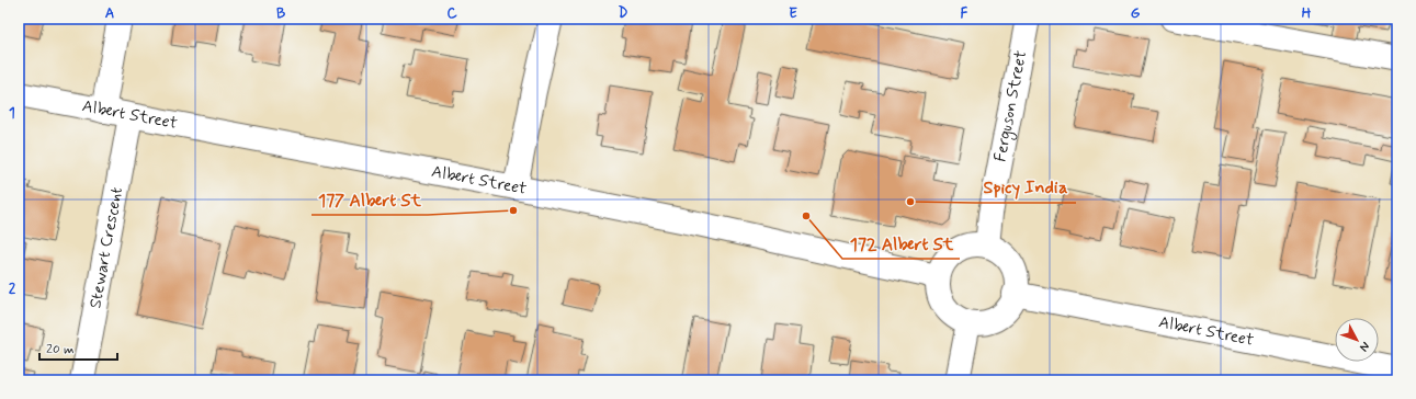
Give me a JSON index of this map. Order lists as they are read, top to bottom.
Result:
{
  "streets": {
    "main road": ["Ferguson Street", "Albert Street", "Stewart Crescent"]
  },
  "crossings": [
    ["Ferguson Street", "Albert Street"],
    ["Albert Street", "Stewart Crescent"]
  ],
  "places": ["Spicy India", "177 Albert St", "172 Albert St"],
  "scale_bar": "20 m",
  "north": "bottom right",
  "grid": {
    "columns": [
      "A",
      "B",
      "C",
      "D",
      "E",
      "F",
      "G",
      "H"
    ],
    "rows": ["1", "2"]
  }
}
